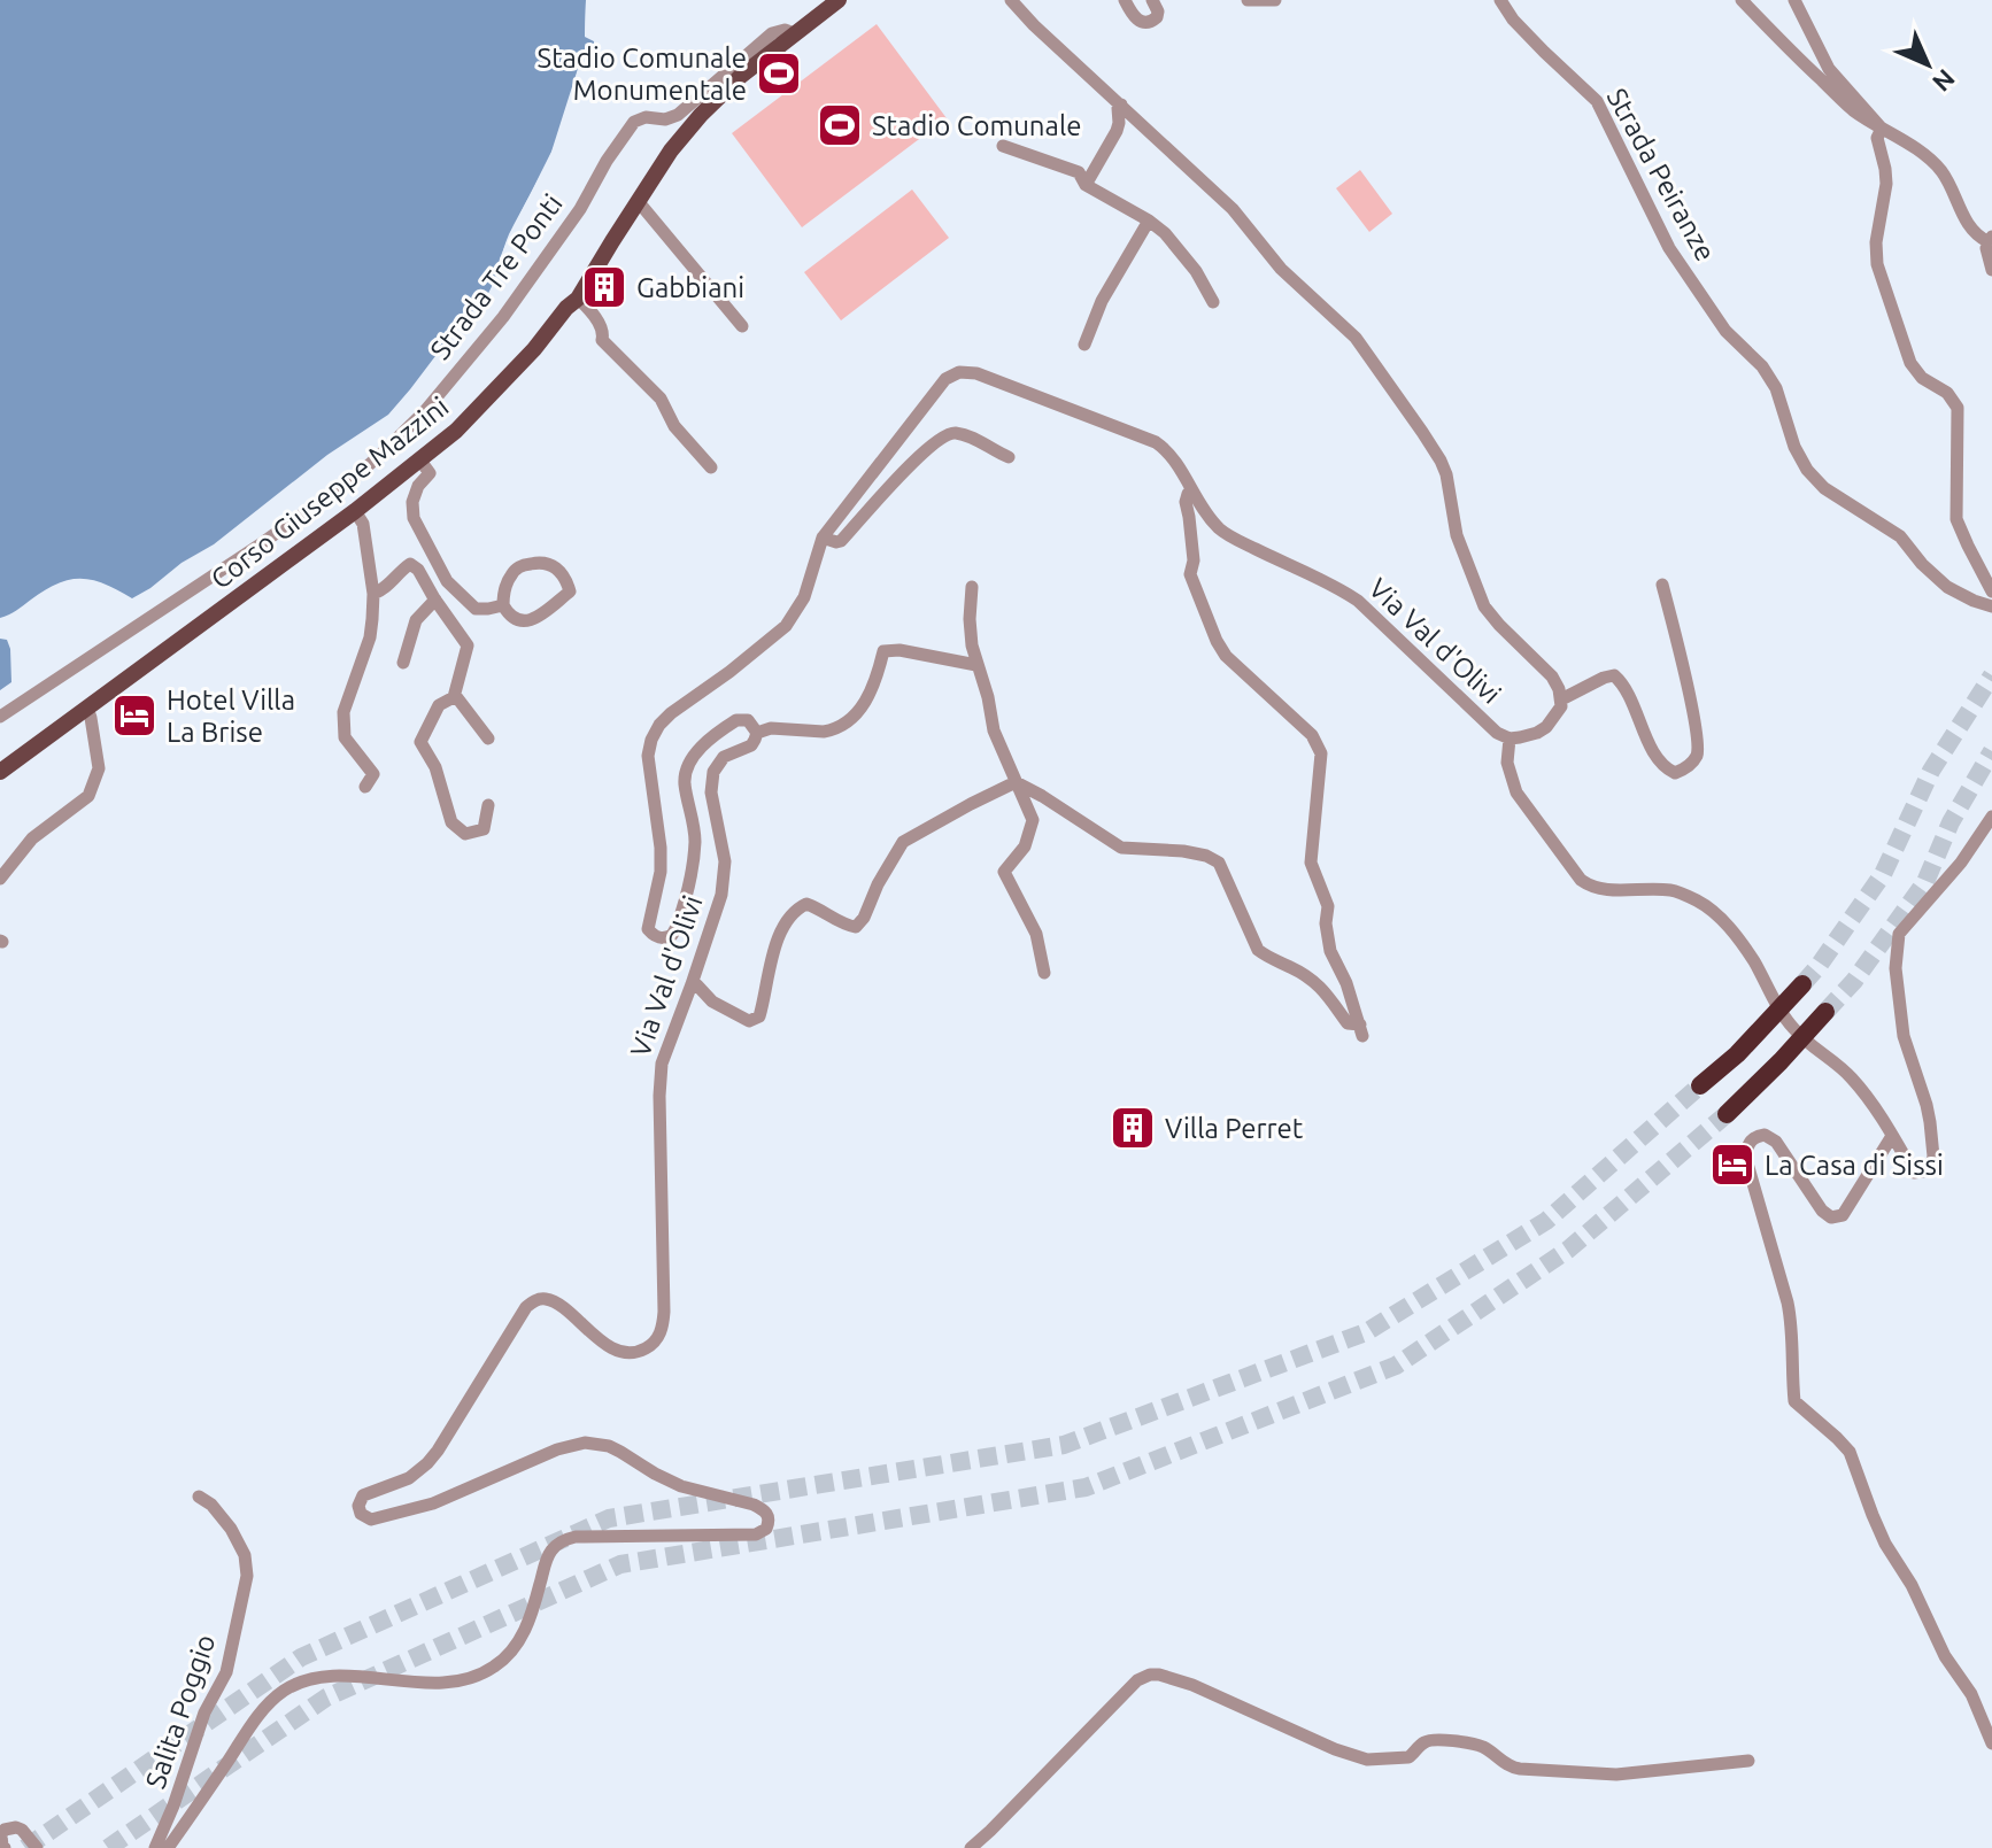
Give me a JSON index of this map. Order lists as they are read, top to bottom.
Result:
{
  "streets": {
    "main road": ["Corso Giuseppe Mazzini"],
    "street": [
      "Strada Peiranze",
      "Strada Tre Ponti",
      "Via Val d'Olivi",
      "Salita Poggio"
    ]
  },
  "crossings": [
    ["Strada Tre Ponti", "Corso Giuseppe Mazzini"]
  ],
  "places": {
    "sports": ["Stadio Comunale Monumentale", "Stadio Comunale"],
    "building": ["Gabbiani", "Villa Perret"],
    "hotel": ["Hotel Villa La Brise", "La Casa di Sissi"]
  },
  "north": "bottom right"
}
